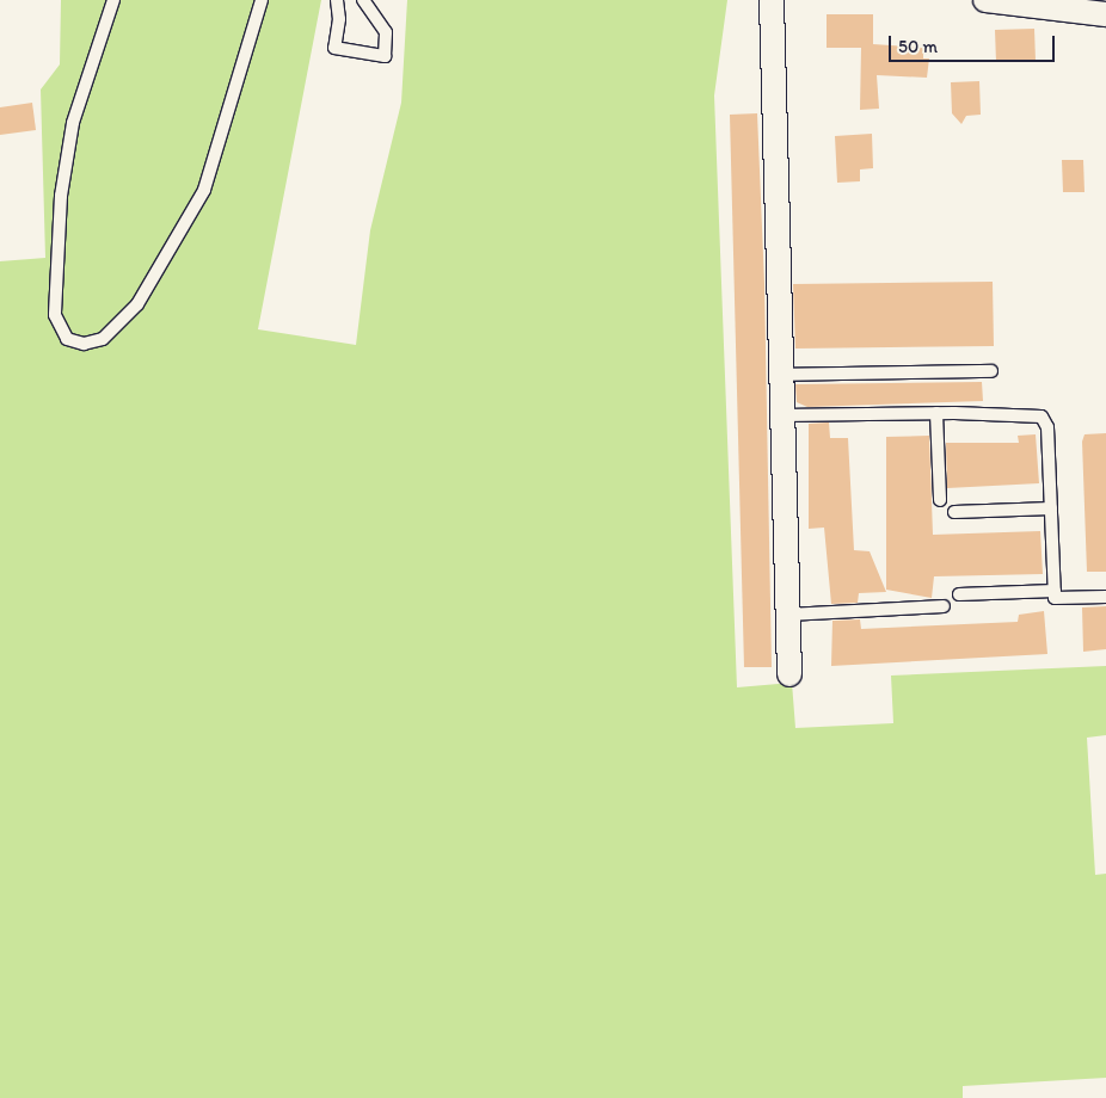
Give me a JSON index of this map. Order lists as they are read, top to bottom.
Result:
{
  "scale_bar": "50 m"
}
